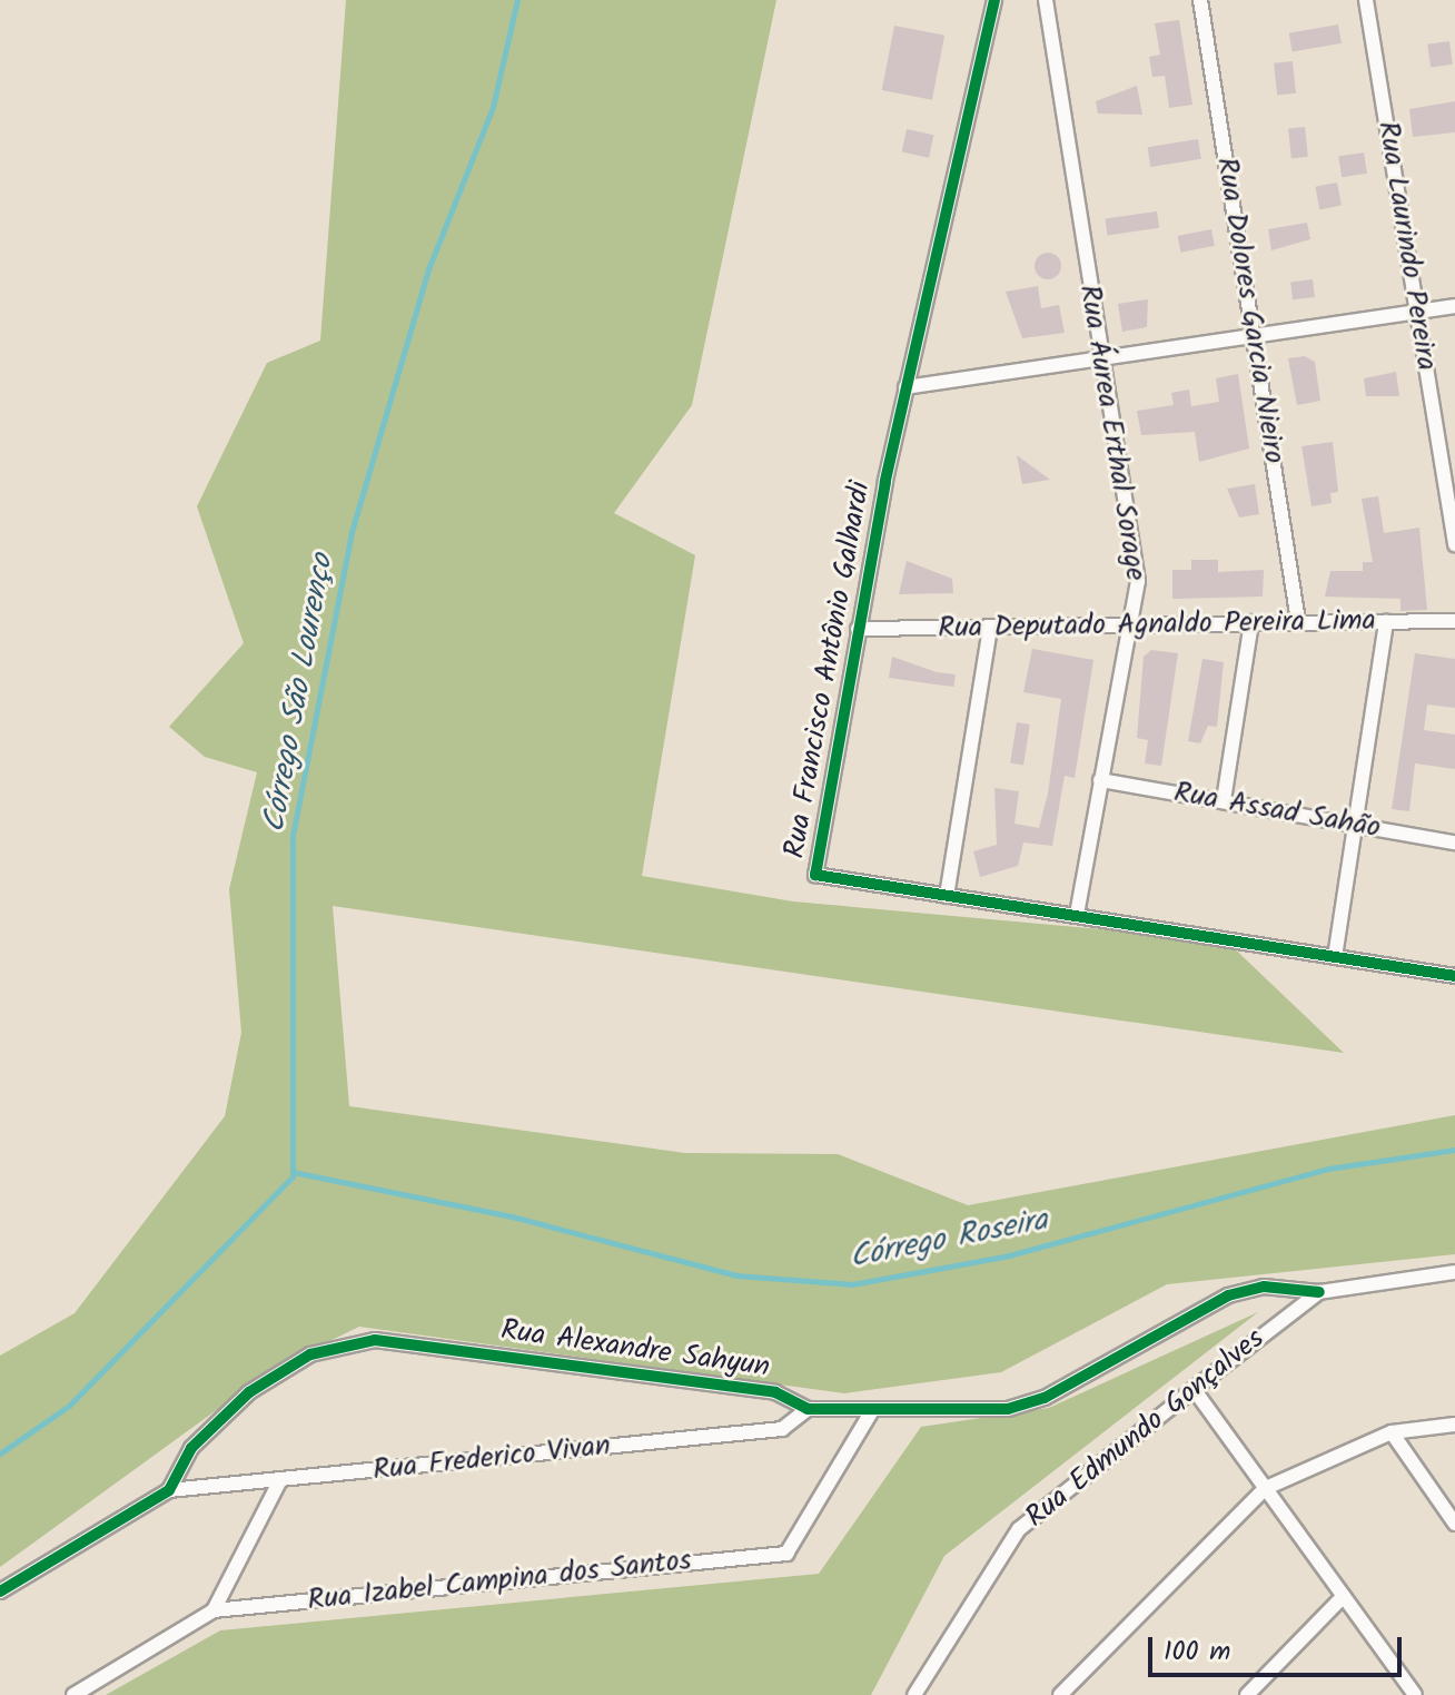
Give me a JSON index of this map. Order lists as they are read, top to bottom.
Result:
{
  "streets": {
    "street": [
      "Rua Laurindo Pereira",
      "Rua Dolores Garcia Nieiro",
      "Rua Áurea Erthal Sorage",
      "Rua Deputado Agnaldo Pereira Lima",
      "Rua Francisco Antônio Galhardi",
      "Rua Assad Sahão",
      "Rua Alexandre Sahyun",
      "Rua Edmundo Gonçalves",
      "Rua Frederico Vivan",
      "Rua Izabel Campina dos Santos"
    ]
  },
  "crossings": [
    ["Rua Dolores Garcia Nieiro", "Rua Deputado Agnaldo Pereira Lima"],
    ["Rua Áurea Erthal Sorage", "Rua Deputado Agnaldo Pereira Lima"],
    ["Rua Áurea Erthal Sorage", "Rua Francisco Antônio Galhardi"],
    ["Rua Áurea Erthal Sorage", "Rua Assad Sahão"],
    ["Rua Deputado Agnaldo Pereira Lima", "Rua Francisco Antônio Galhardi"],
    ["Rua Alexandre Sahyun", "Rua Edmundo Gonçalves"],
    ["Rua Alexandre Sahyun", "Rua Frederico Vivan"],
    ["Rua Alexandre Sahyun", "Rua Izabel Campina dos Santos"]
  ],
  "water": ["Córrego São Lourenço", "Córrego Roseira"],
  "scale_bar": "100 m"
}
